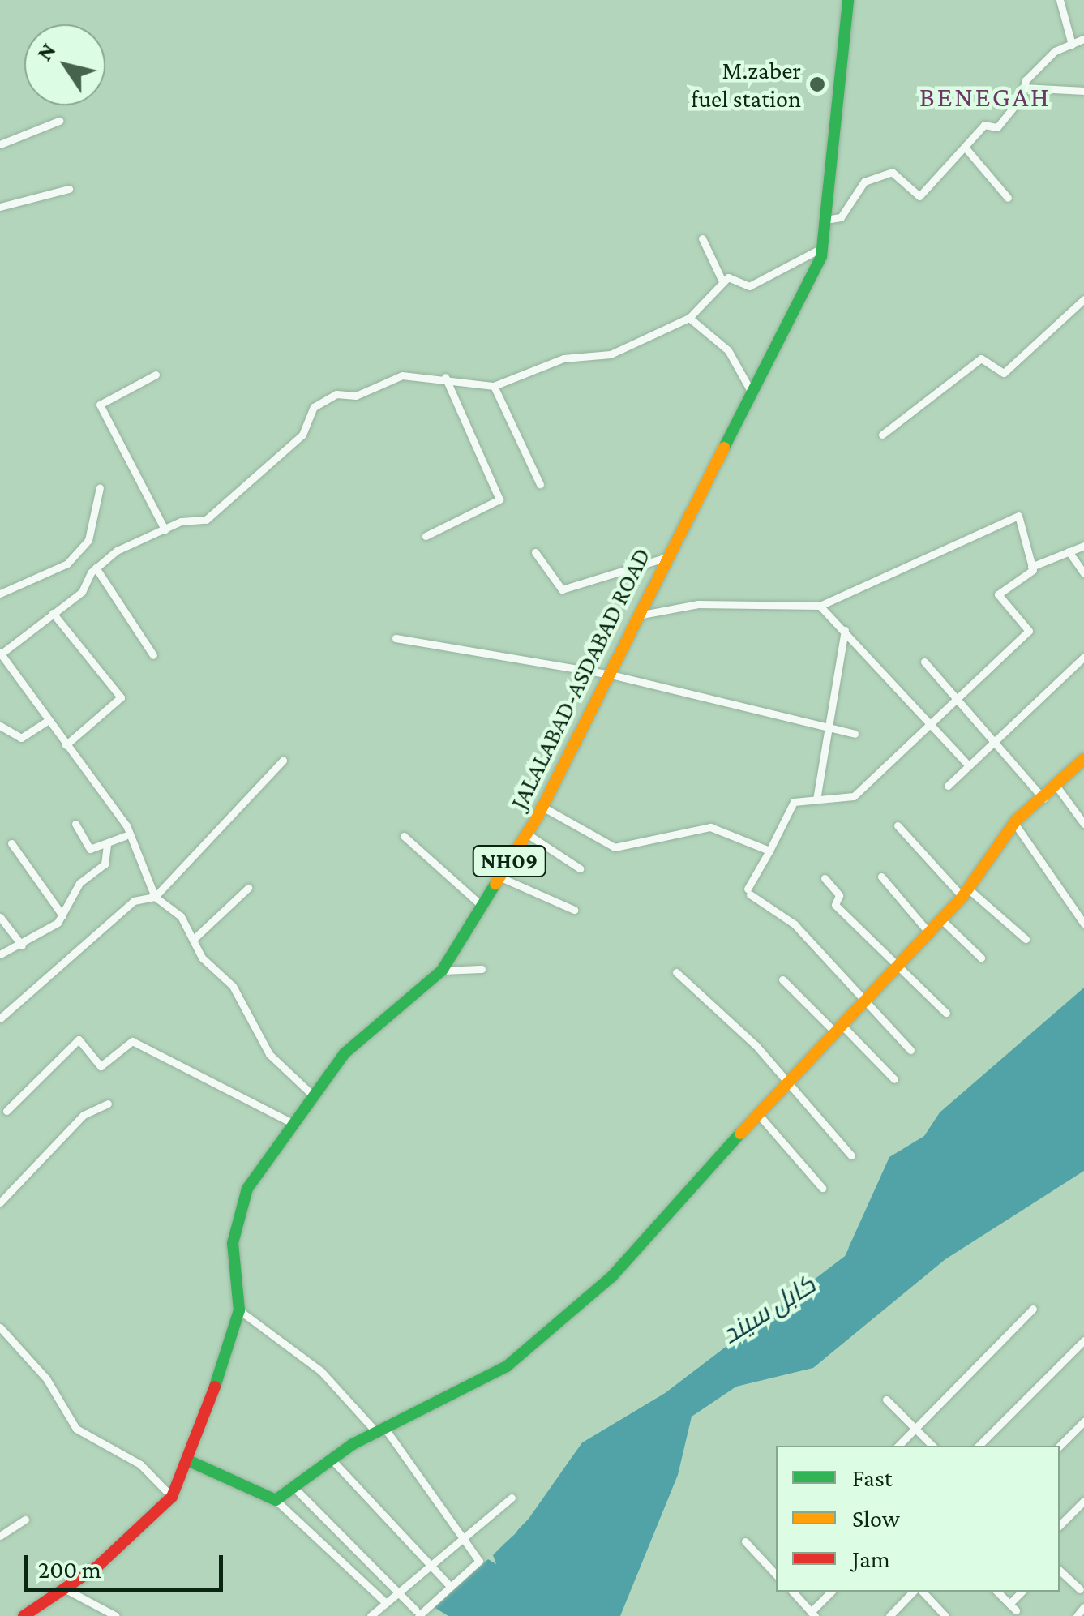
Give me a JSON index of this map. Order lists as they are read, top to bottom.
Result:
{
  "streets": {
    "main road": ["JALALABAD-ASDABAD ROAD", "NH09"]
  },
  "districts": ["BENEGAH"],
  "water": ["کابل سيند"],
  "places": ["M.zaber fuel station"],
  "legend": ["Fast", "Slow", "Jam"],
  "scale_bar": "200 m",
  "north": "top left"
}
